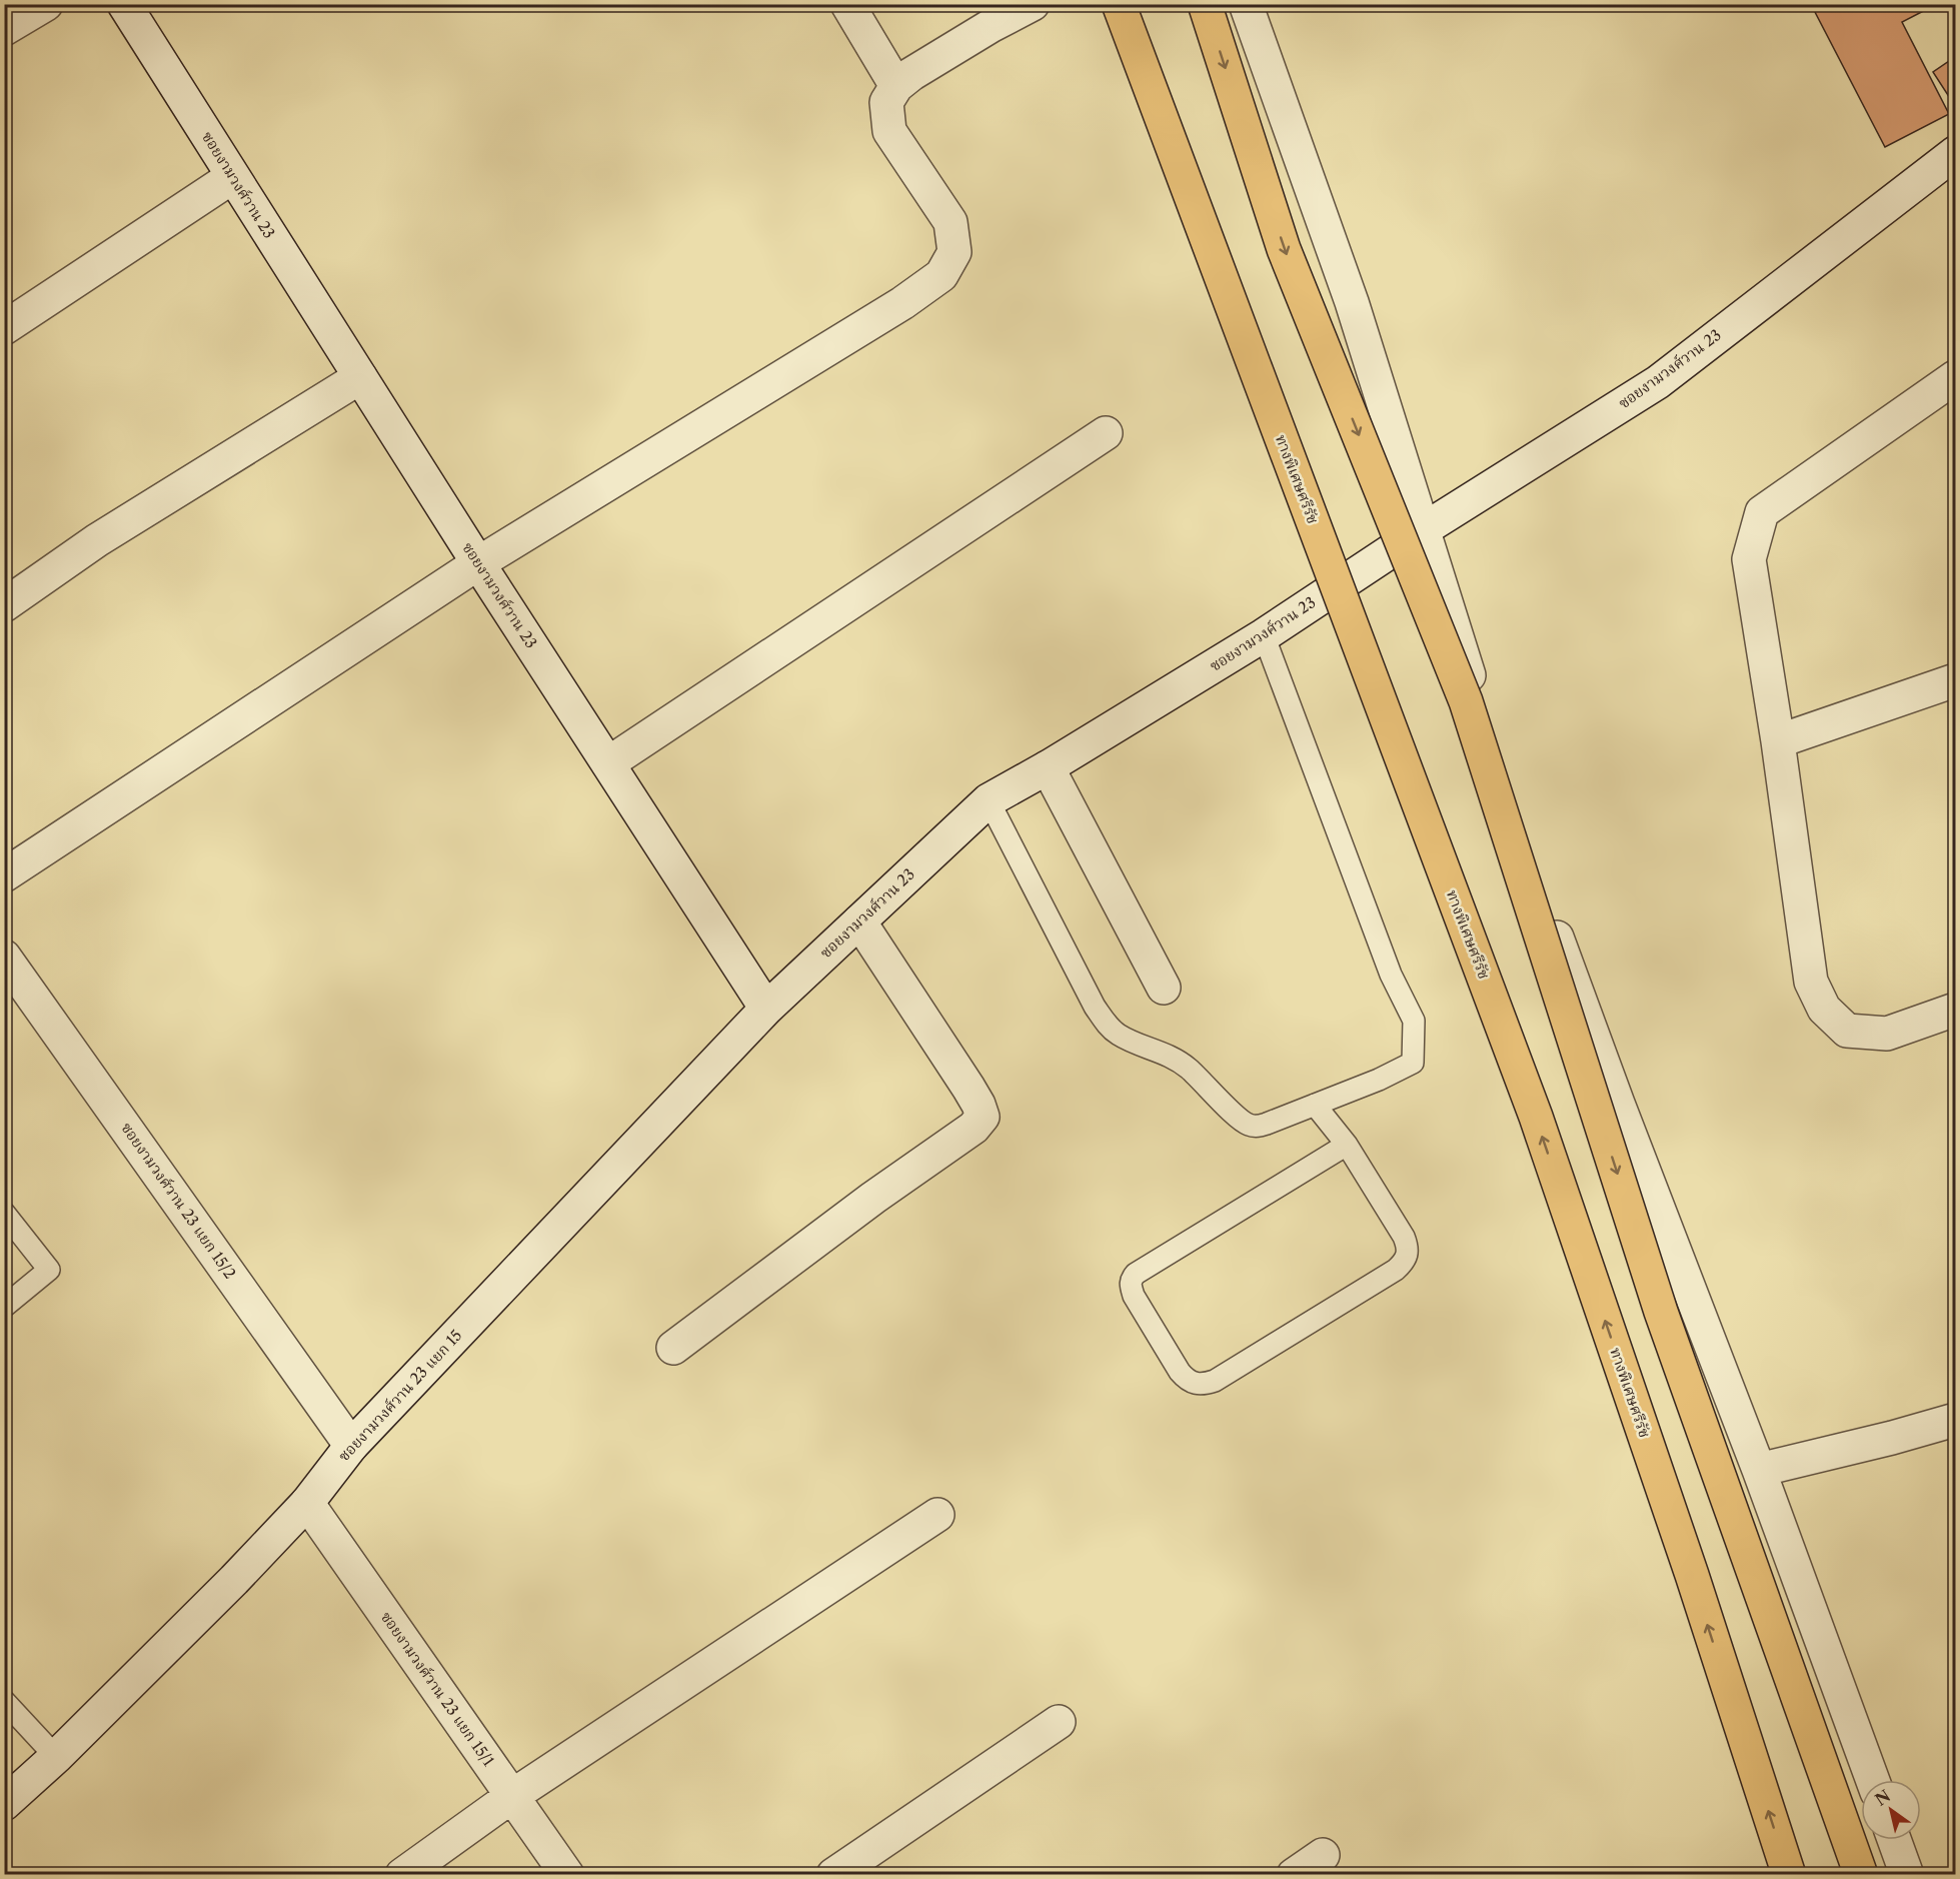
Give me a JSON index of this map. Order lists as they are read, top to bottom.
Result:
{
  "streets": {
    "highway": ["ทางพิเศษศรีรัช"],
    "street": [
      "ซอยงามวงศ์วาน 23",
      "ซอยงามวงศ์วาน 23 แยก 15/2",
      "ซอยงามวงศ์วาน 23 แยก 15",
      "ซอยงามวงศ์วาน 23 แยก 15/1"
    ]
  },
  "crossings": [
    ["ซอยงามวงศ์วาน 23", "ซอยงามวงศ์วาน 23 แยก 15"],
    ["ซอยงามวงศ์วาน 23 แยก 15/2", "ซอยงามวงศ์วาน 23 แยก 15"],
    ["ซอยงามวงศ์วาน 23 แยก 15", "ซอยงามวงศ์วาน 23 แยก 15/1"]
  ],
  "north": "top left"
}
